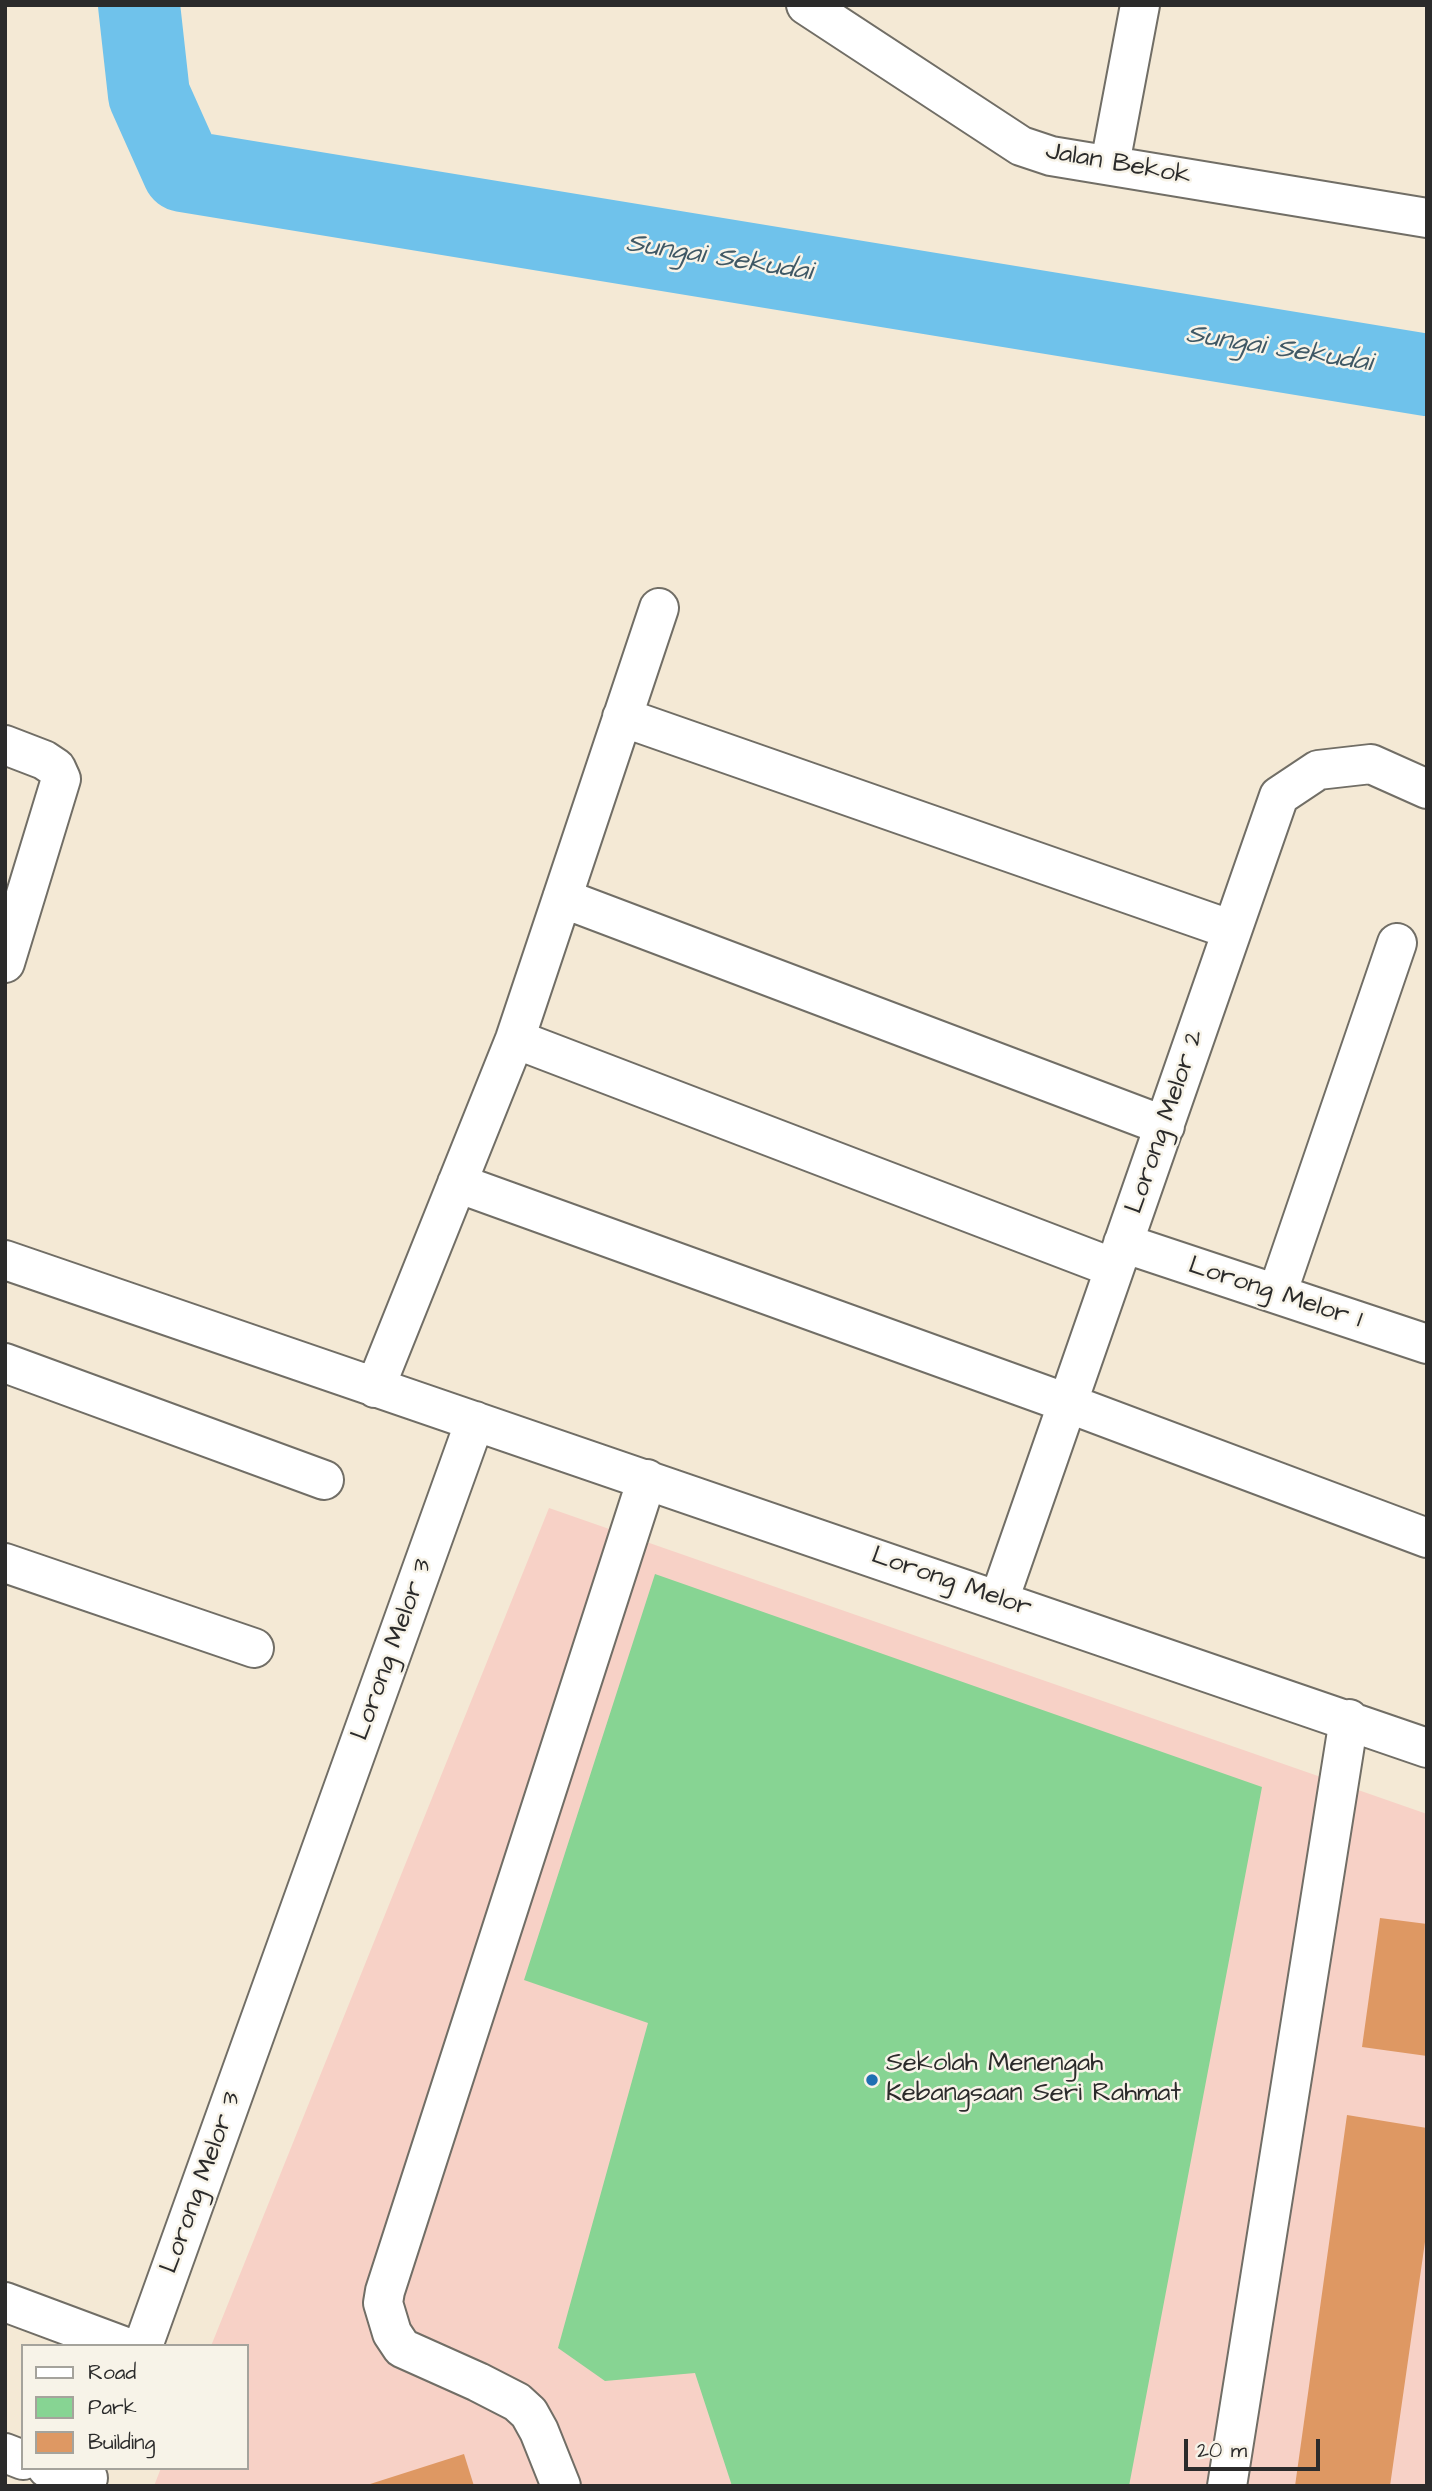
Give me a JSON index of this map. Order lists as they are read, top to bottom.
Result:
{
  "streets": {
    "street": [
      "Jalan Bekok",
      "Lorong Melor 2",
      "Lorong Melor 1",
      "Lorong Melor",
      "Lorong Melor 3"
    ]
  },
  "crossings": [
    ["Lorong Melor 2", "Lorong Melor 1"],
    ["Lorong Melor 2", "Lorong Melor"],
    ["Lorong Melor", "Lorong Melor 3"]
  ],
  "water": ["Sungai Sekudai"],
  "places": ["Sekolah Menengah Kebangsaan Seri Rahmat"],
  "legend": ["Road", "Park", "Building"],
  "scale_bar": "20 m"
}
